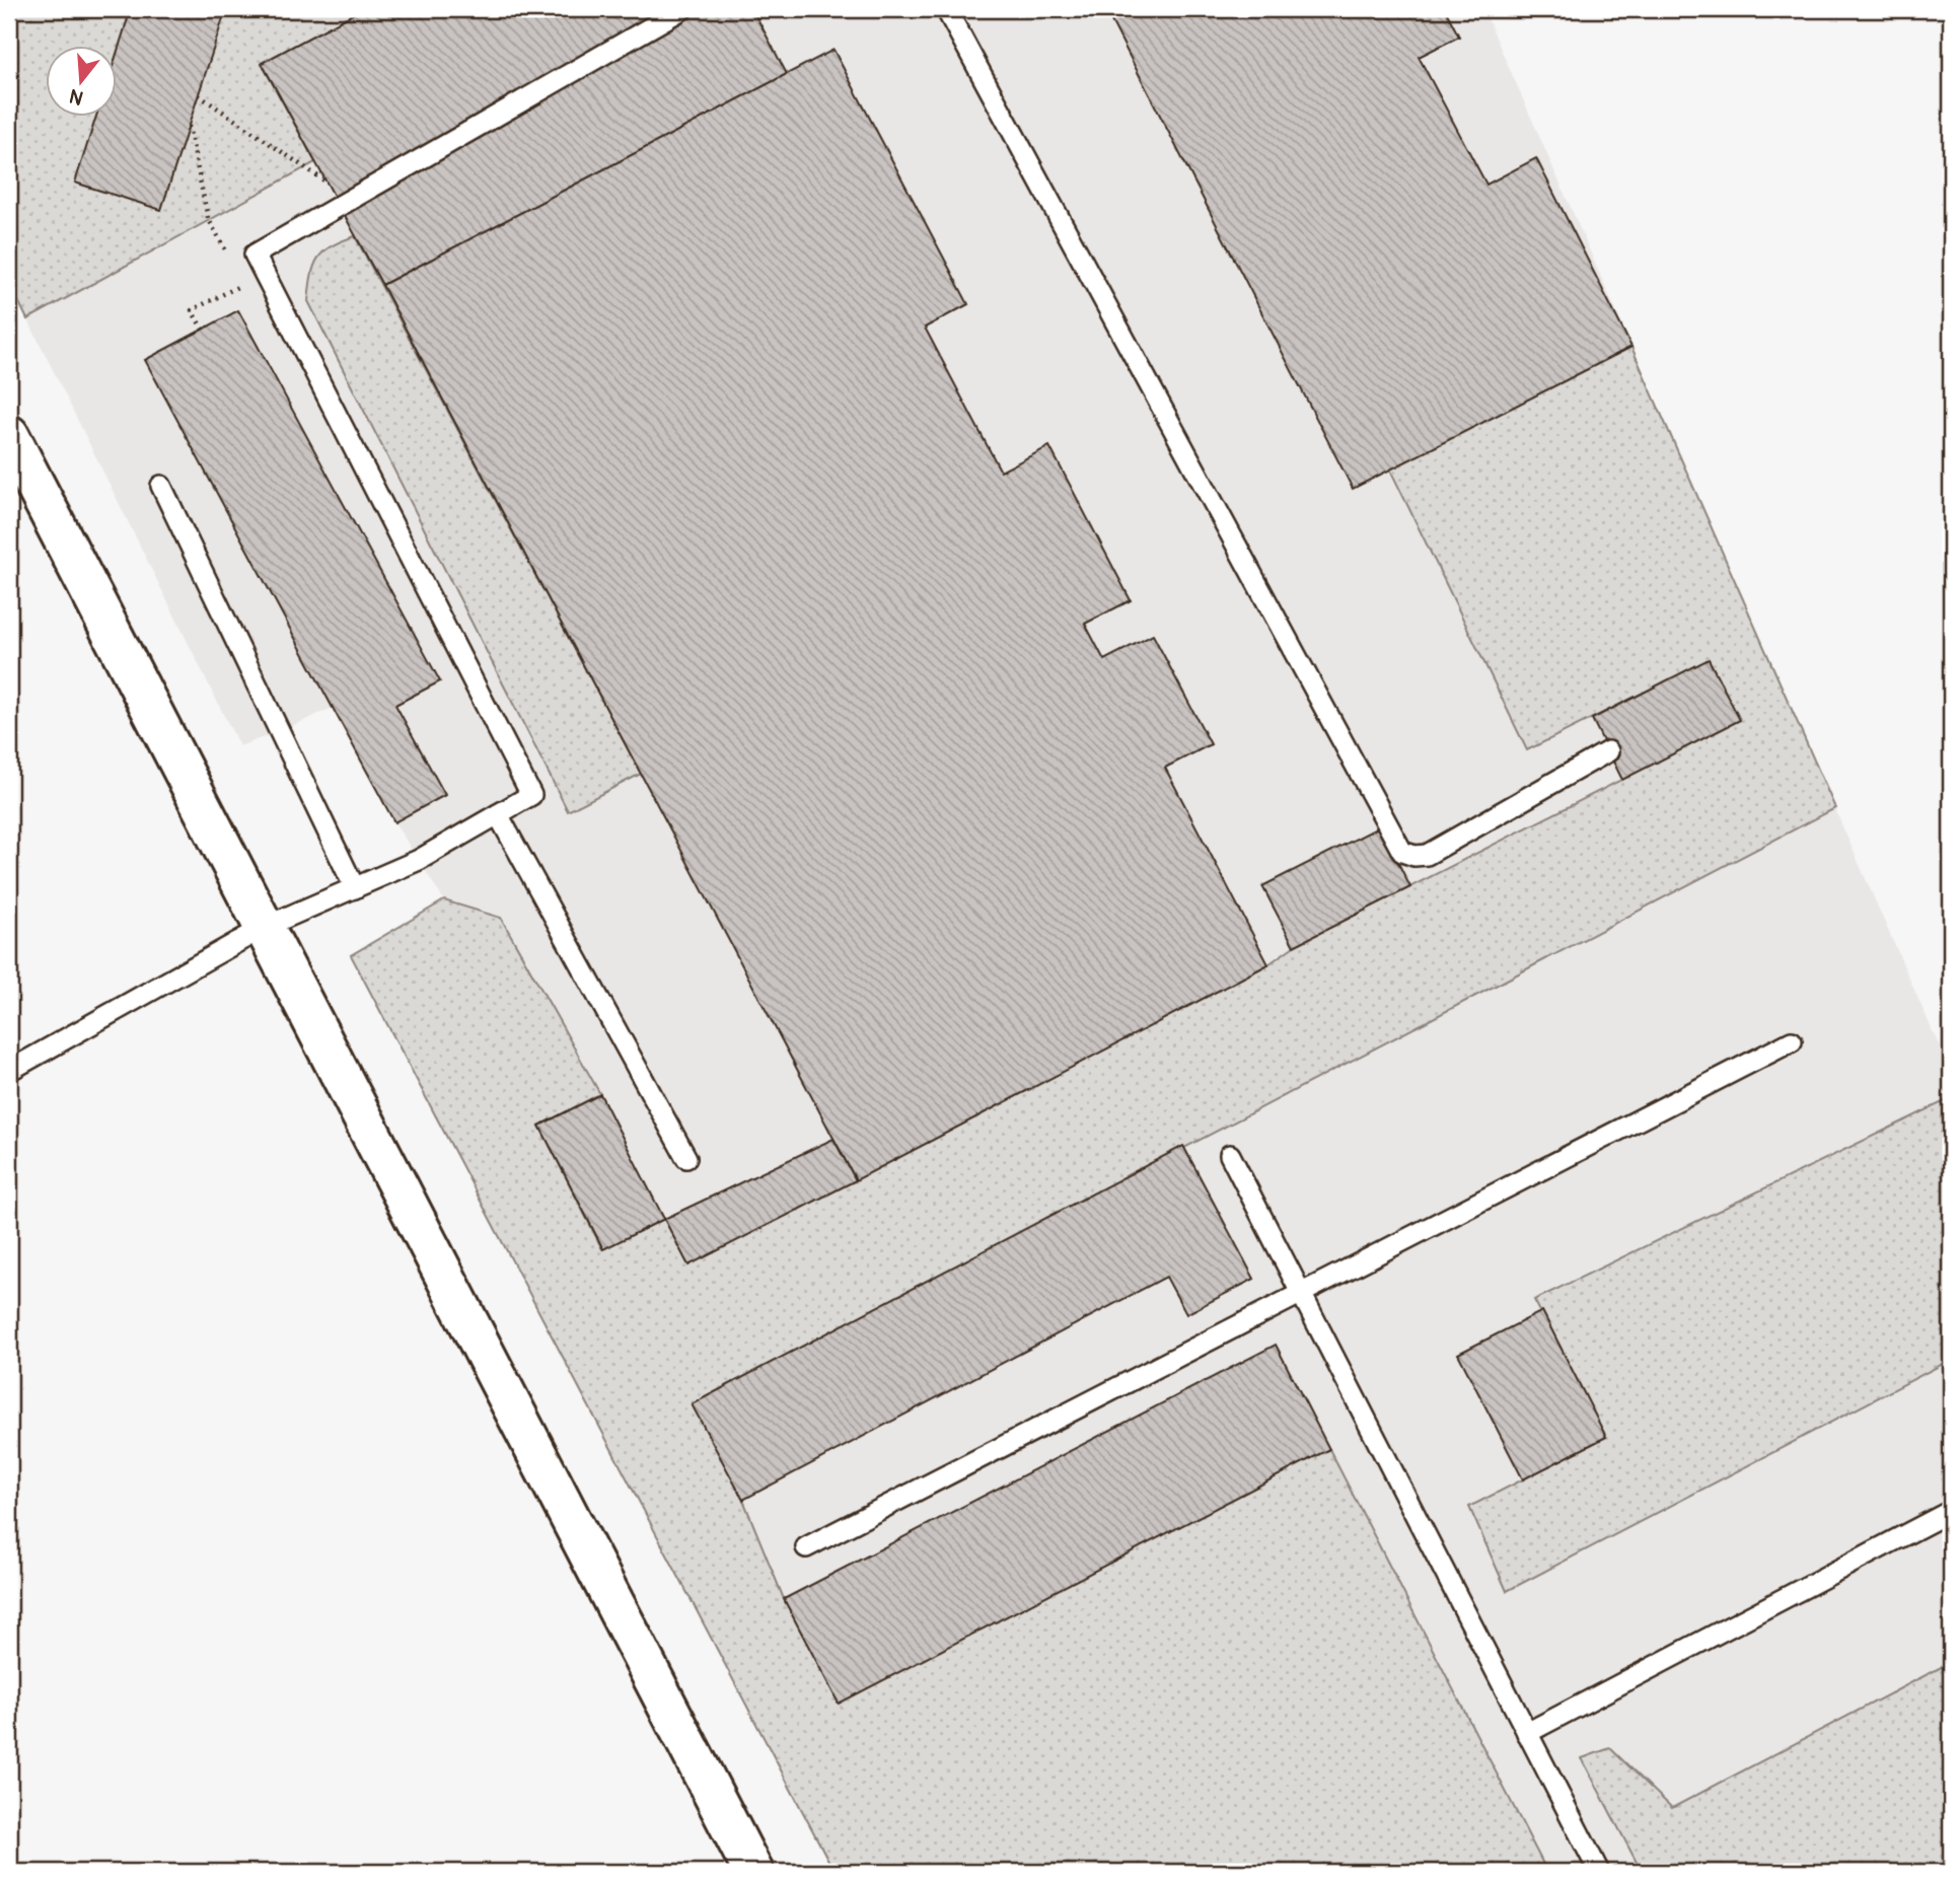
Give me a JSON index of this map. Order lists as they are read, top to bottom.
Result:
{
  "north": "bottom"
}
